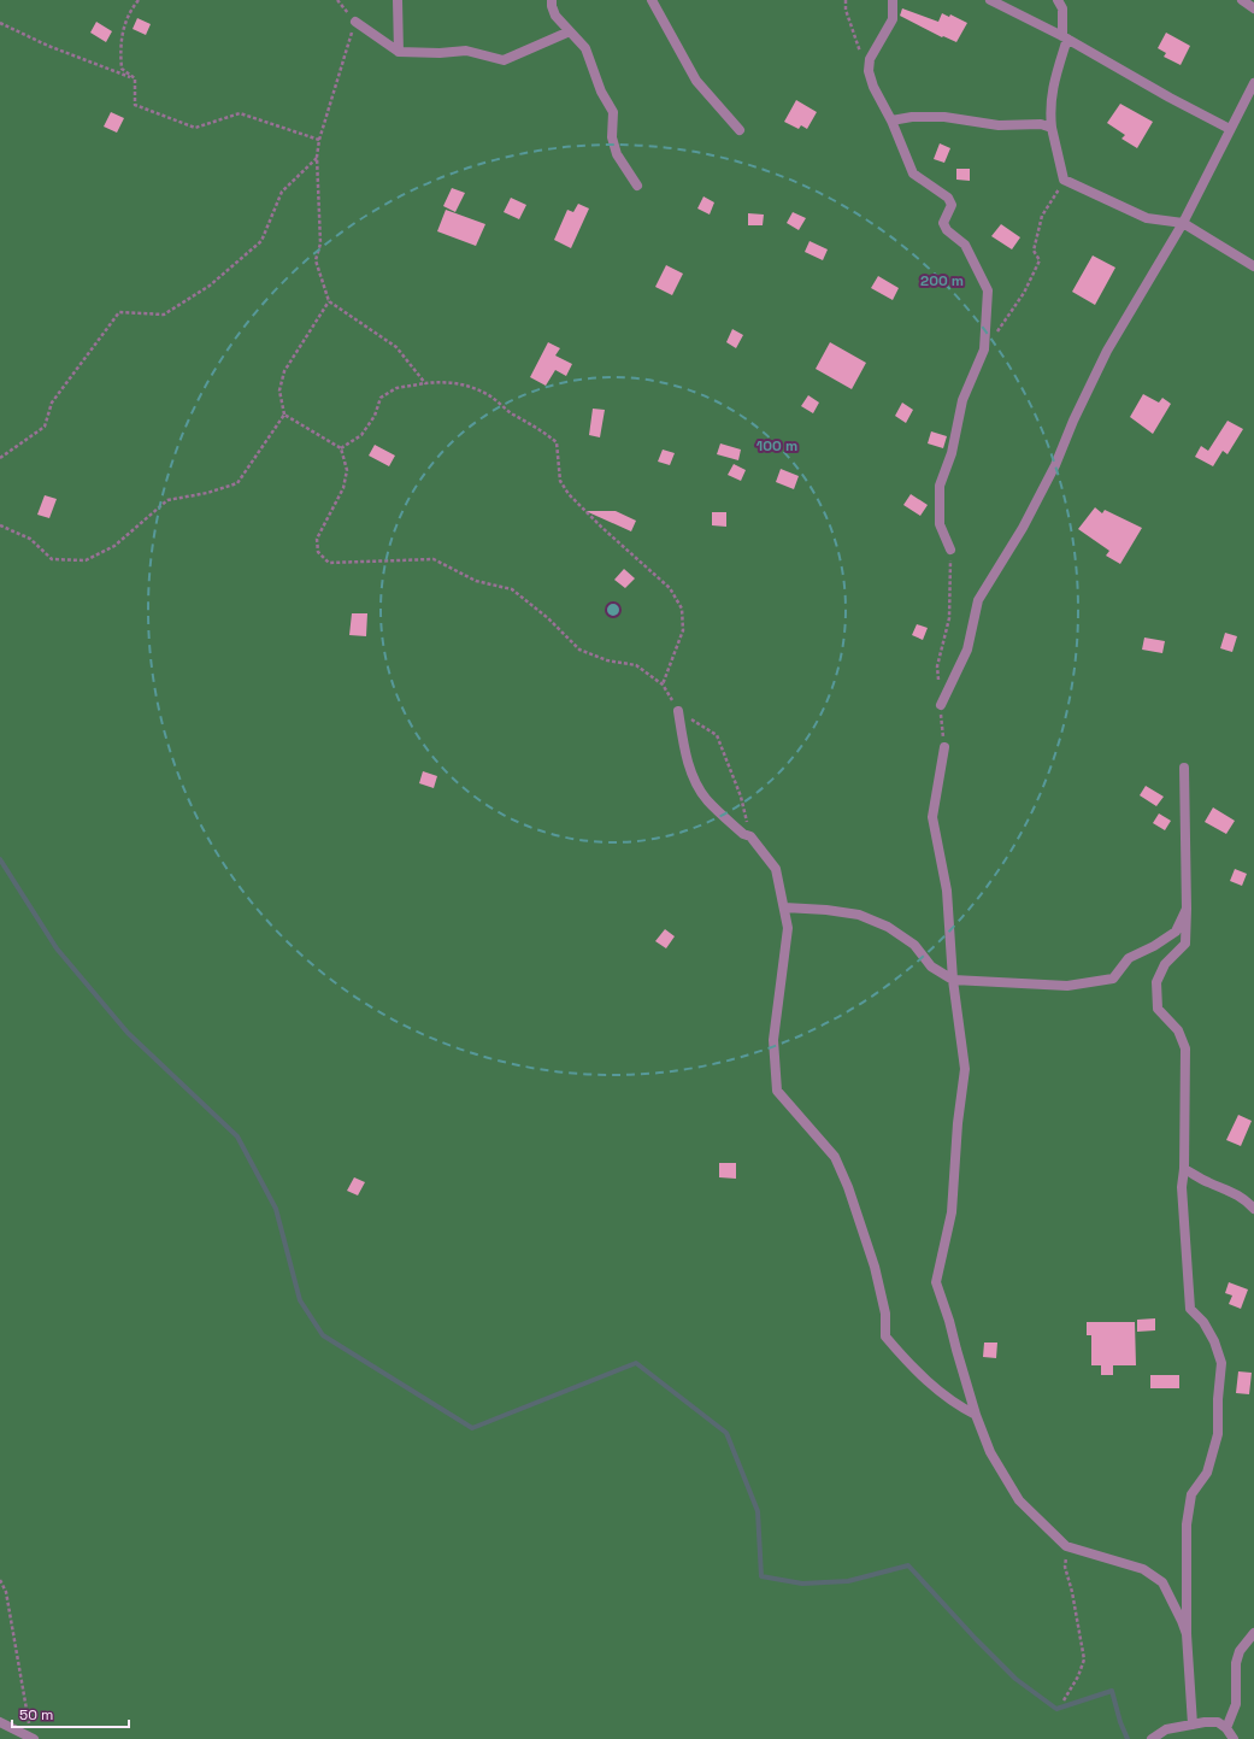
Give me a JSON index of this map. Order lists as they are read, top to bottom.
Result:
{
  "scale_bar": "50 m",
  "rings": ["200 m", "100 m"]
}
